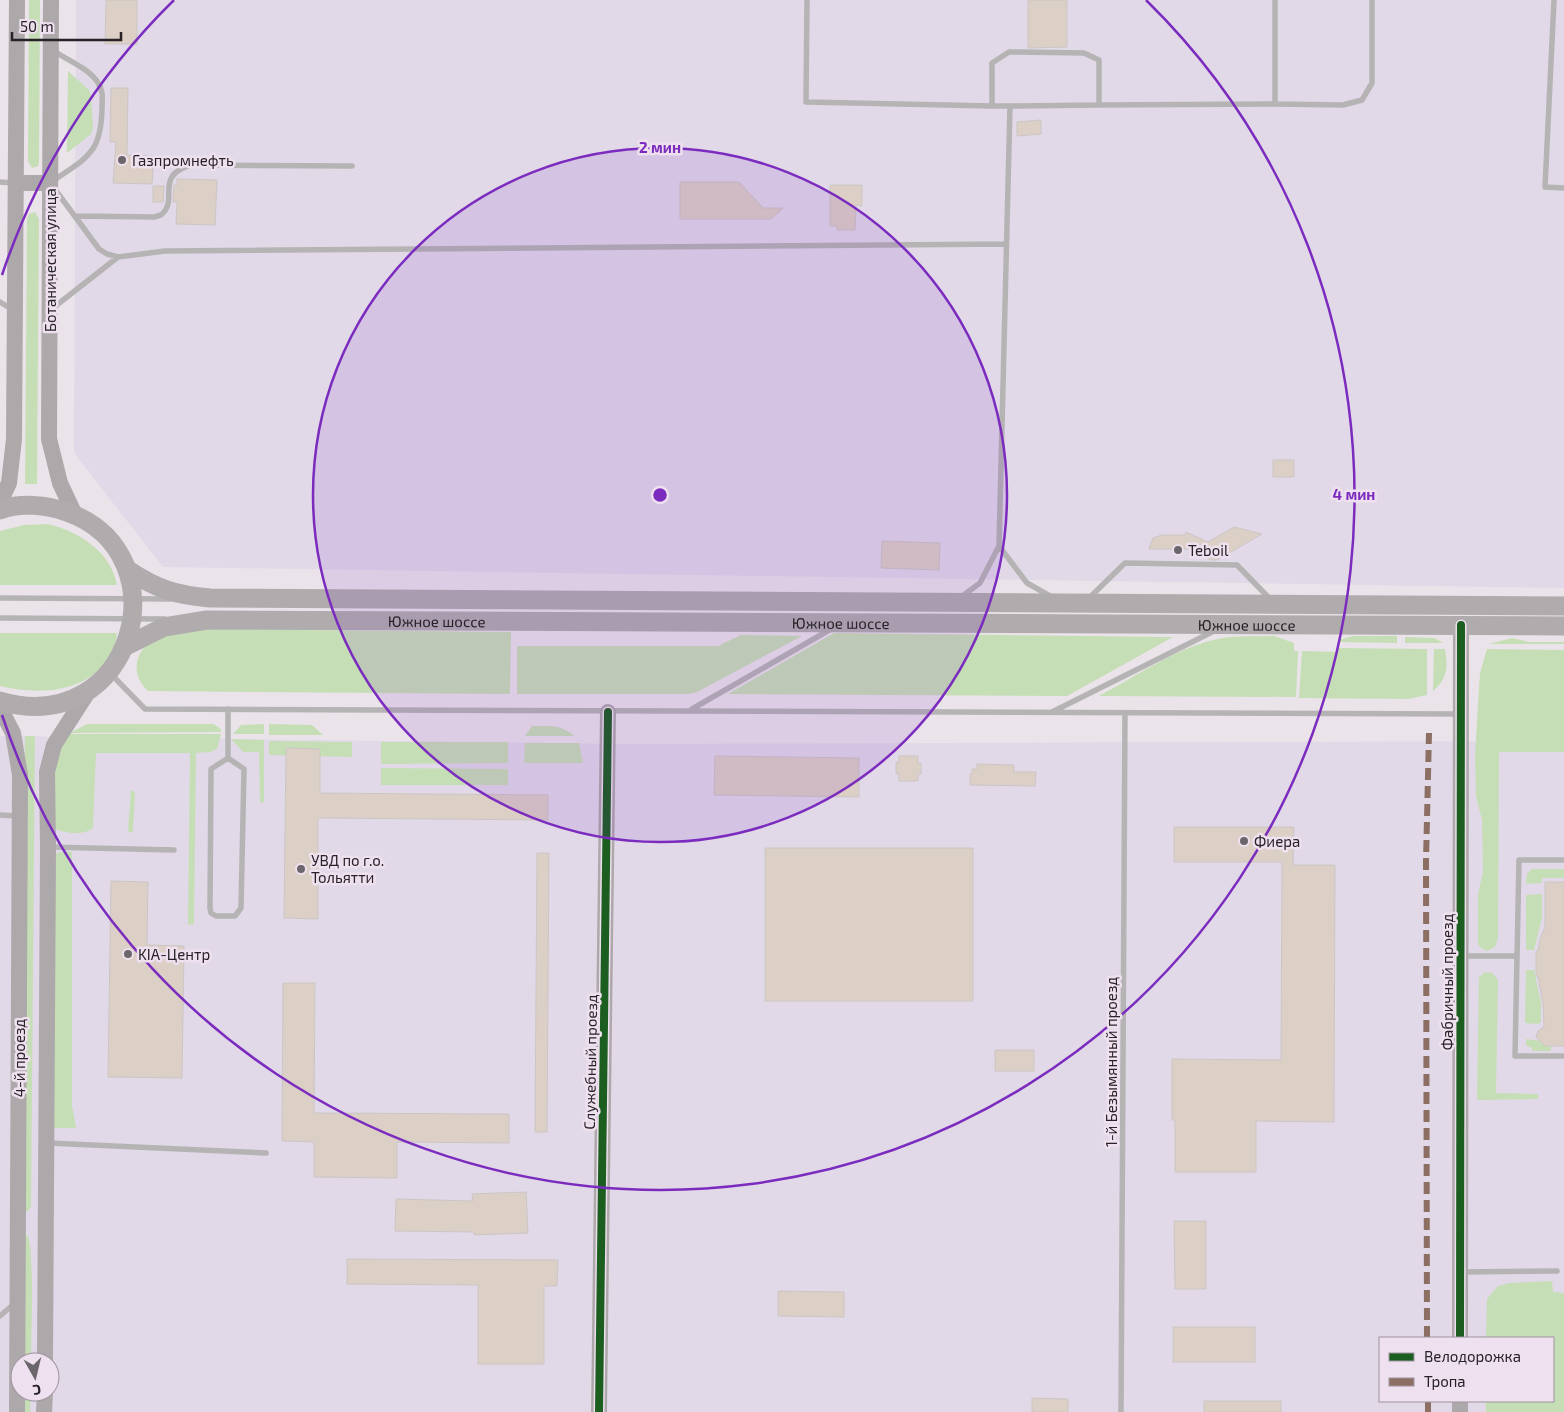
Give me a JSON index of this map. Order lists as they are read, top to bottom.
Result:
{
  "streets": {
    "main road": [
      "Ботаническая улица",
      "Южное шоссе",
      "Фабричный проезд",
      "4-й проезд",
      "Служебный проезд"
    ],
    "lane": ["1-й Безымянный проезд"]
  },
  "crossings": [
    ["Южное шоссе", "Фабричный проезд"]
  ],
  "places": [
    "Газпромнефть",
    "Teboil",
    "Фиера",
    "УВД по г.о. Тольятти",
    "KIA-Центр"
  ],
  "legend": ["Велодорожка", "Тропа"],
  "scale_bar": "50 m",
  "north": "bottom",
  "rings": ["2 мин", "4 мин"]
}
